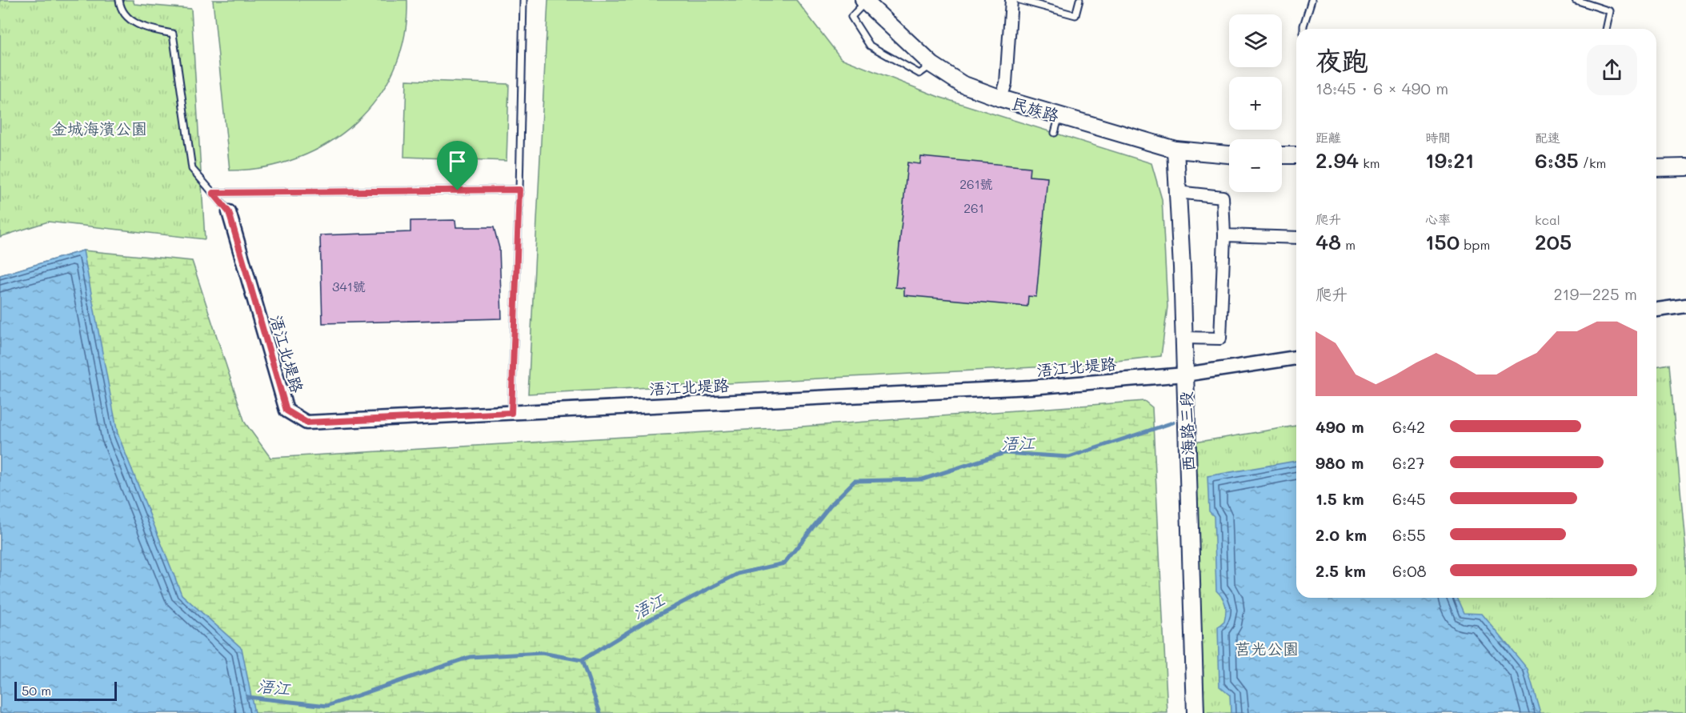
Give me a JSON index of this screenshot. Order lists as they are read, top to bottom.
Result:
{
  "streets": {
    "main road": ["民族路", "西海路三段"],
    "street": ["浯江北堤路"]
  },
  "crossings": [
    ["民族路", "西海路三段"],
    ["浯江北堤路", "西海路三段"]
  ],
  "water": ["浯江"],
  "parks": ["金城海濱公園", "莒光公園"],
  "house_numbers": ["261號", "261", "341號"],
  "scale_bar": "50 m",
  "page": {
    "map_buttons": ["+", "−"],
    "heading": ["夜跑", "18:45 · 6 × 490 m"],
    "stats": [
      ["距離", "2.94 km"],
      ["時間", "19:21"],
      ["配速", "6:35 /km"],
      ["爬升", "48 m"],
      ["心率", "150 bpm"],
      ["kcal", "205"]
    ],
    "chart": ["爬升", "219–225 m"],
    "list": [
      {
        "name": "490 m",
        "note": "6:42"
      },
      {
        "name": "980 m",
        "note": "6:27"
      },
      {
        "name": "1.5 km",
        "note": "6:45"
      },
      {
        "name": "2.0 km",
        "note": "6:55"
      },
      {
        "name": "2.5 km",
        "note": "6:08"
      }
    ],
    "scale": "50 m"
  }
}
